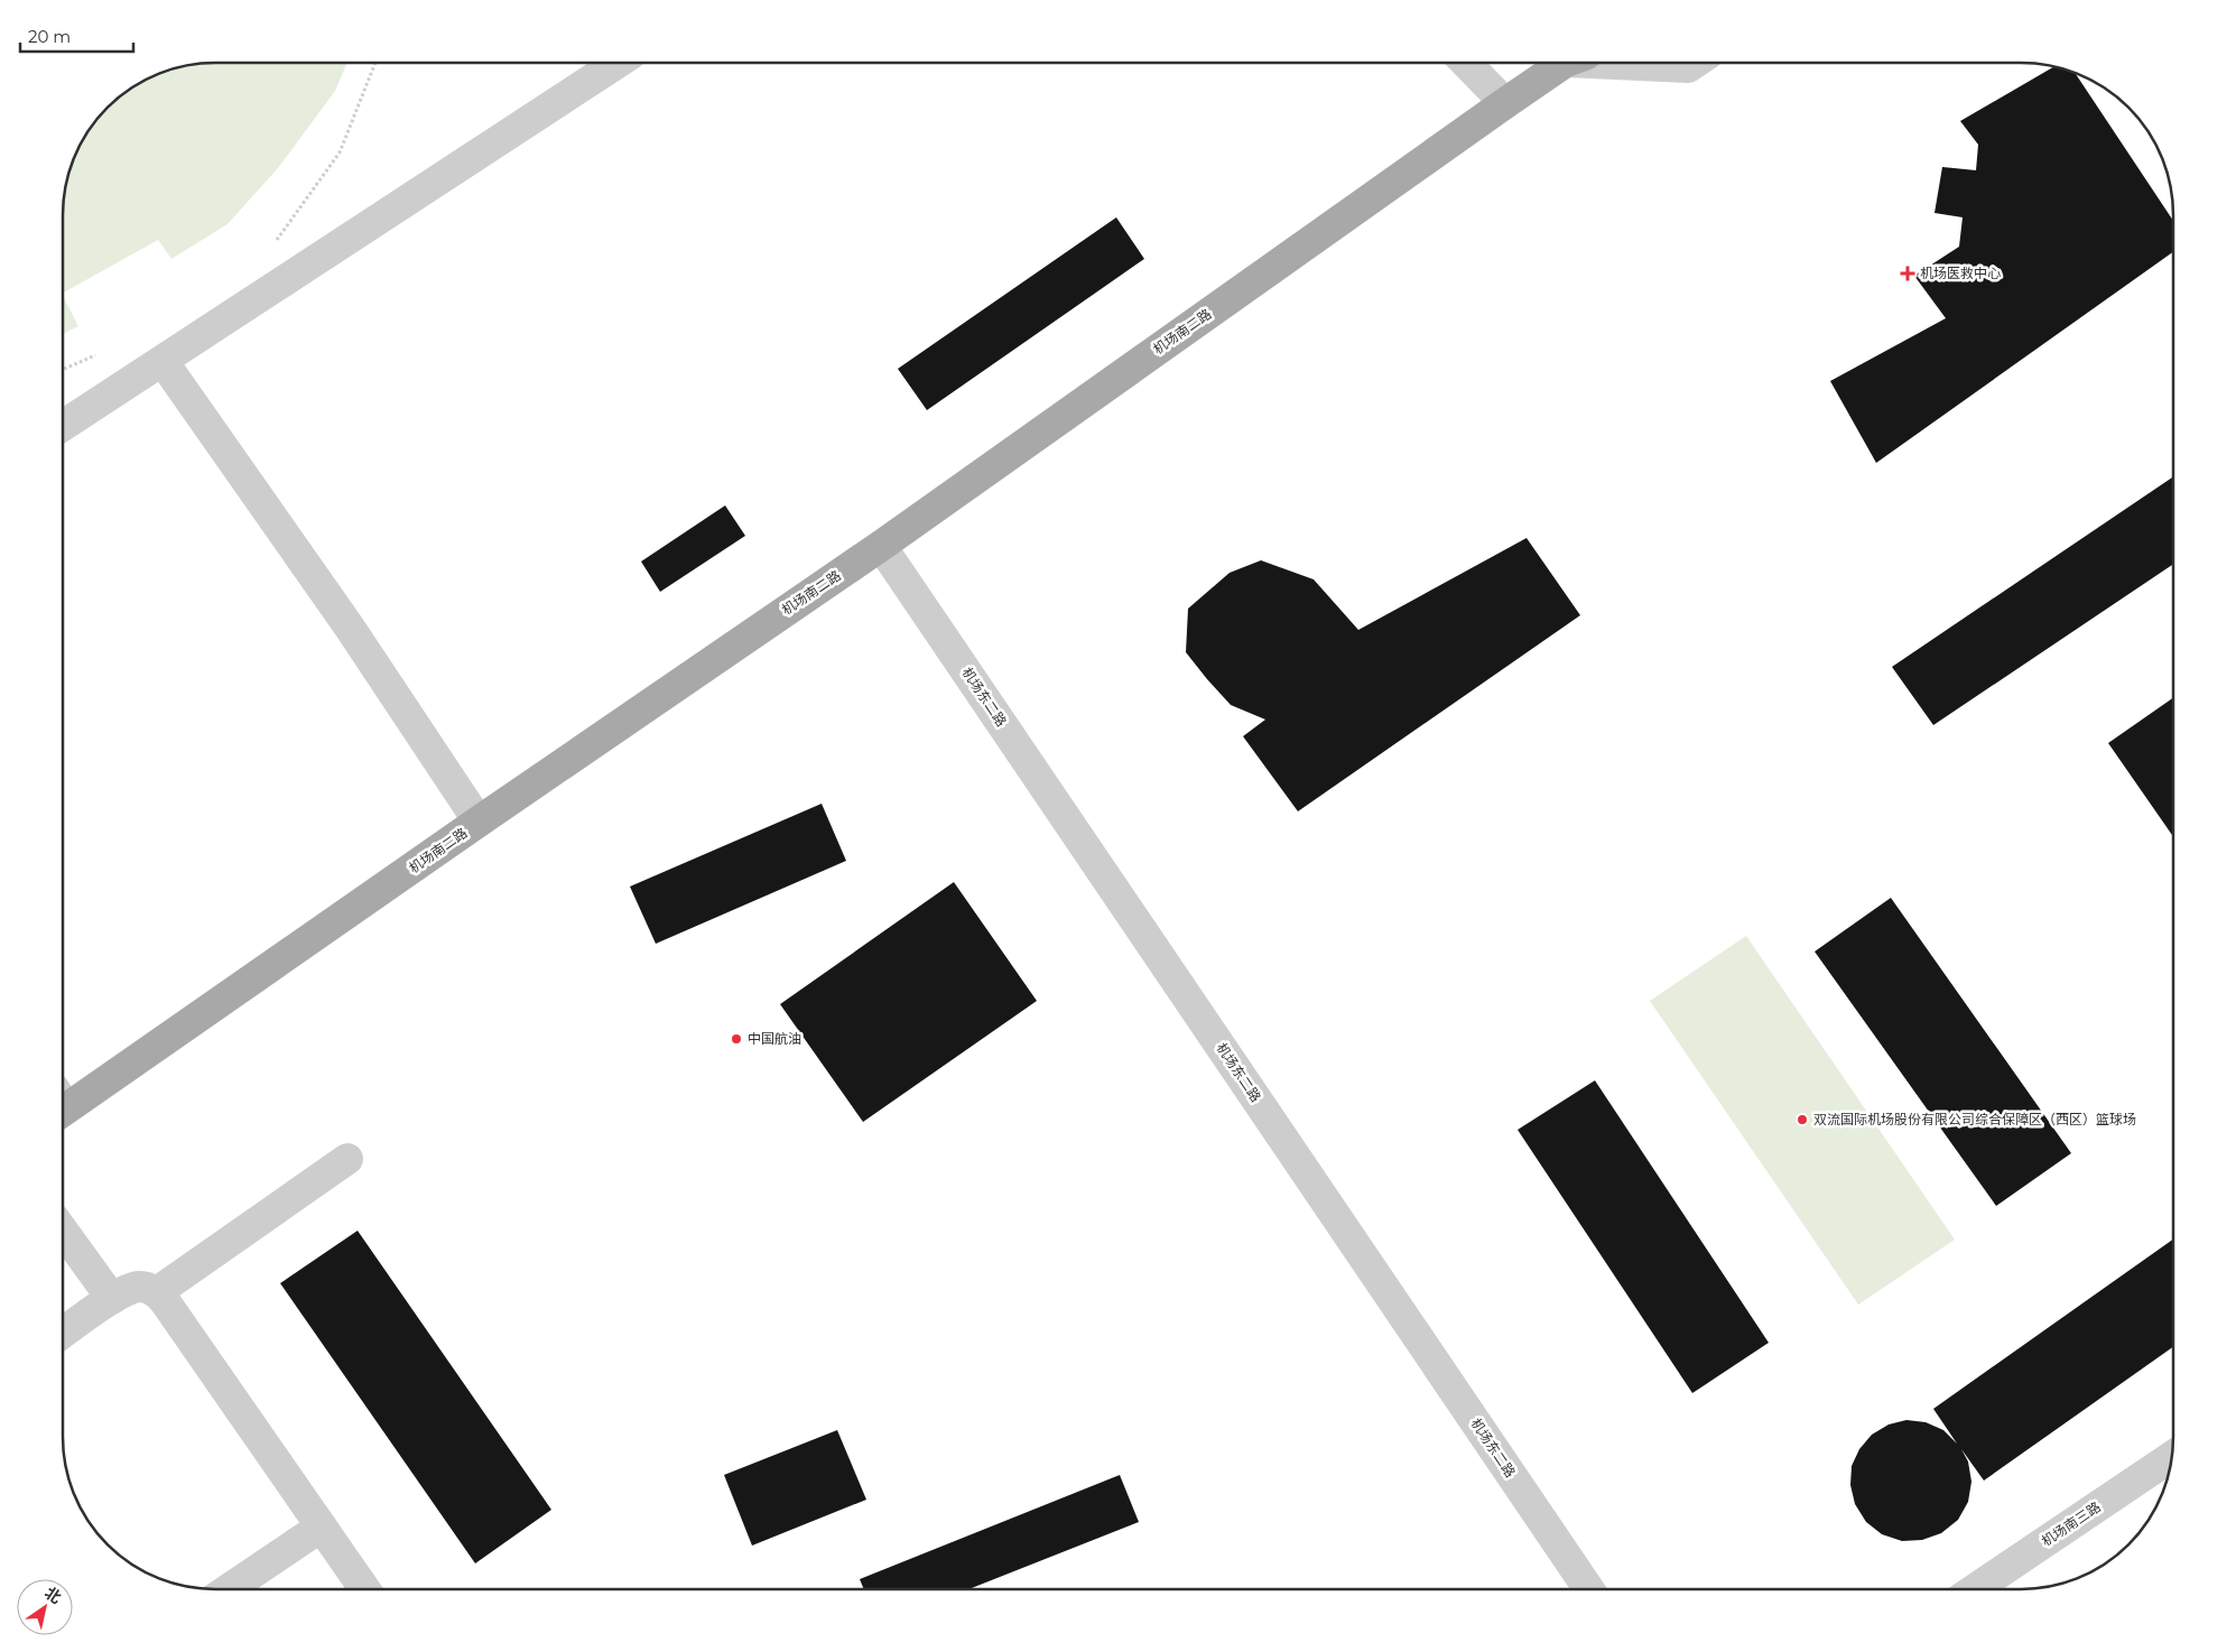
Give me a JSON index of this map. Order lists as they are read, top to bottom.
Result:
{
  "streets": {
    "main road": ["机场南二路"],
    "street": ["机场东二路", "机场南三路"]
  },
  "crossings": [
    ["机场南二路", "机场东二路"]
  ],
  "places": {
    "health": ["机场医救中心"],
    "other": ["中国航油", "双流国际机场股份有限公司综合保障区（西区）篮球场"]
  },
  "scale_bar": "20 m",
  "north": "top right"
}
